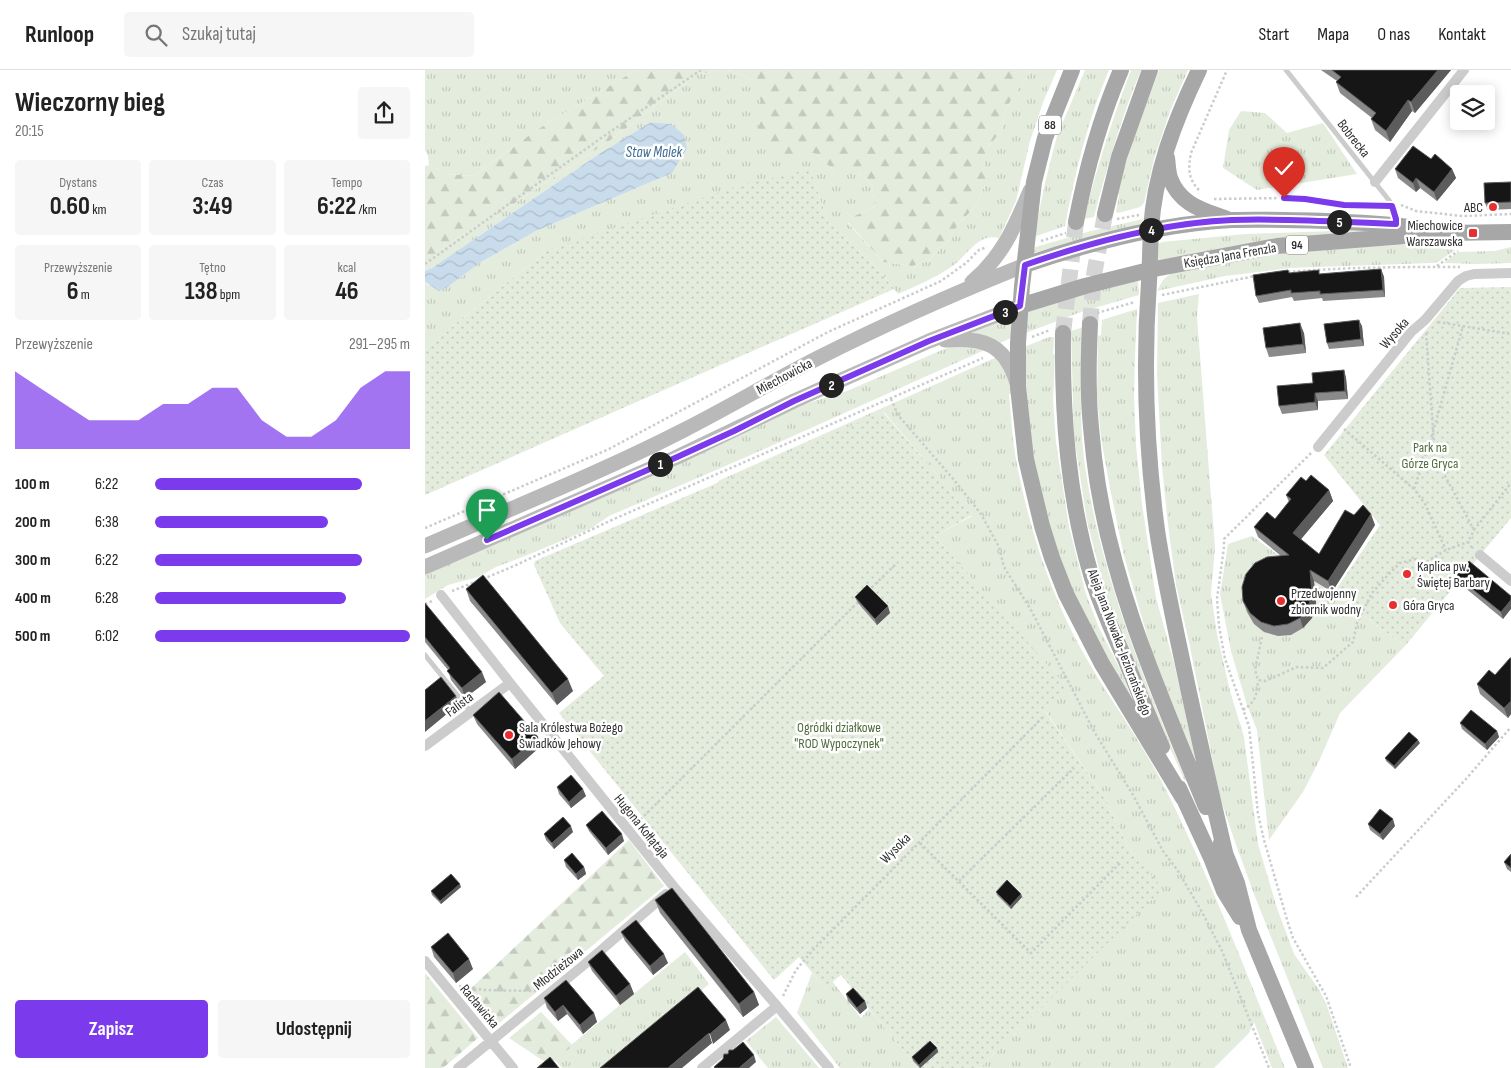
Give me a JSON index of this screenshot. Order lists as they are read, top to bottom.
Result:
{
  "streets": {
    "main road": [
      "88",
      "94",
      "Księdza Jana Frenzla",
      "Miechowicka",
      "Aleja Jana Nowaka-Jeziorańskiego"
    ],
    "street": [
      "Wysoka",
      "Falista",
      "Hugona Kołłątaja",
      "Młodzieżowa",
      "Racławicka"
    ],
    "lane": ["Bobrecka"]
  },
  "crossings": [
    ["88", "Księdza Jana Frenzla"],
    ["88", "Miechowicka"],
    ["Bobrecka", "Księdza Jana Frenzla"],
    ["Księdza Jana Frenzla", "Miechowicka"],
    ["Wysoka", "Hugona Kołłątaja"],
    ["Falista", "Hugona Kołłątaja"],
    ["Hugona Kołłątaja", "Młodzieżowa"],
    ["Młodzieżowa", "Racławicka"]
  ],
  "water": ["Staw Malek"],
  "parks": ["Park na Górze Gryca", "Ogródki działkowe \"ROD Wypoczynek\""],
  "places": {
    "other": [
      "ABC",
      "Kaplica pw. Świętej Barbary",
      "Przedwojenny zbiornik wodny",
      "Góra Gryca",
      "Sala Królestwa Bożego Świadków Jehowy"
    ],
    "transit": ["Miechowice Warszawska"]
  },
  "page": {
    "header": "Runloop",
    "search": "Szukaj tutaj",
    "nav": [
      "Start",
      "Mapa",
      "O nas",
      "Kontakt"
    ],
    "heading": ["Wieczorny bieg", "20:15"],
    "stats": [
      ["Dystans", "0.60 km"],
      ["Czas", "3:49"],
      ["Tempo", "6:22 /km"],
      ["Przewyższenie", "6 m"],
      ["Tętno", "138 bpm"],
      ["kcal", "46"]
    ],
    "pins": [
      "5",
      "4",
      "3",
      "2",
      "1"
    ],
    "chart": ["Przewyższenie", "291–295 m"],
    "list": [
      {
        "name": "100 m",
        "note": "6:22"
      },
      {
        "name": "200 m",
        "note": "6:38"
      },
      {
        "name": "300 m",
        "note": "6:22"
      },
      {
        "name": "400 m",
        "note": "6:28"
      },
      {
        "name": "500 m",
        "note": "6:02"
      }
    ],
    "buttons": ["Zapisz", "Udostępnij"]
  }
}
